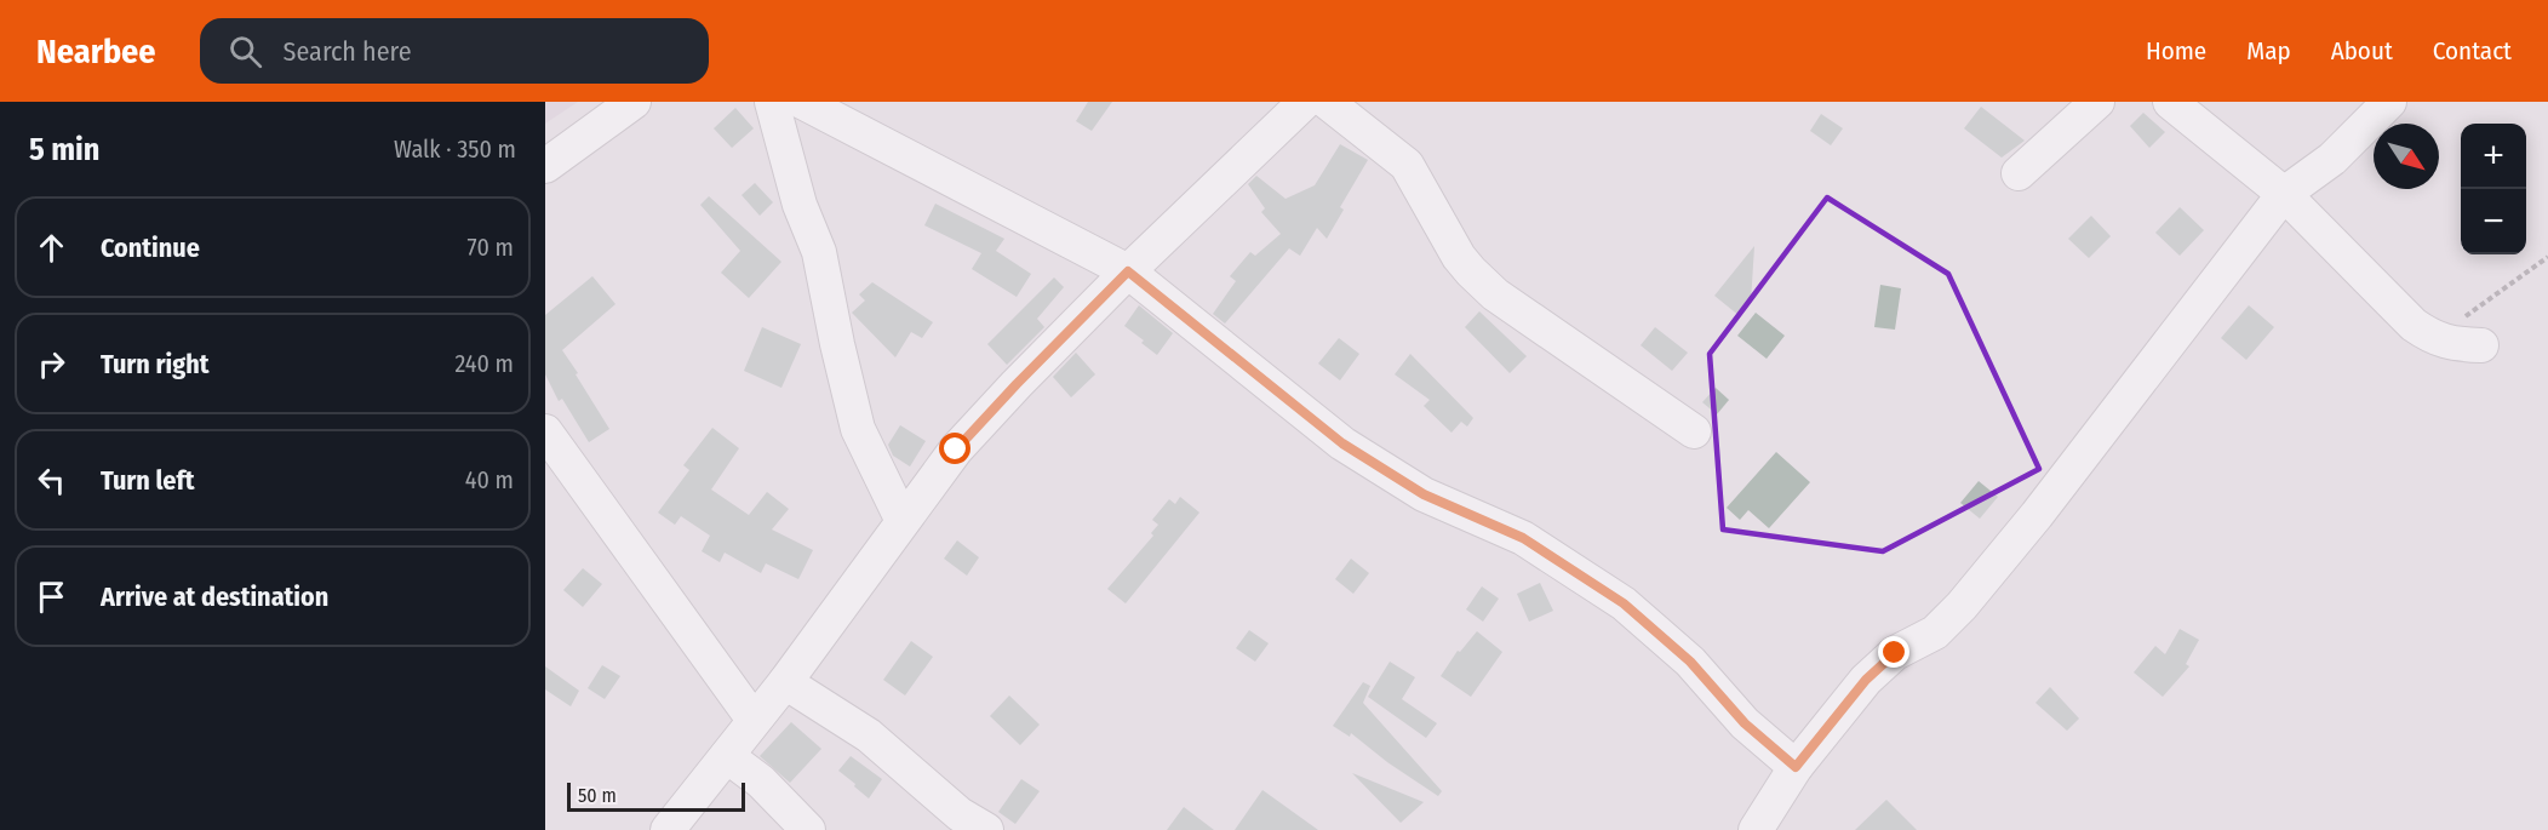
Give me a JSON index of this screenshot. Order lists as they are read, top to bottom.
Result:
{
  "scale_bar": "50 m",
  "north": "bottom right",
  "page": {
    "header": "Nearbee",
    "search": "Search here",
    "nav": [
      "Home",
      "Map",
      "About",
      "Contact"
    ],
    "heading": ["5 min", "Walk · 350 m"],
    "map_buttons": ["+", "−"],
    "list": [
      ["Continue", "70 m"],
      ["Turn right", "240 m"],
      ["Turn left", "40 m"],
      "Arrive at destination"
    ],
    "scale": "50 m"
  }
}
